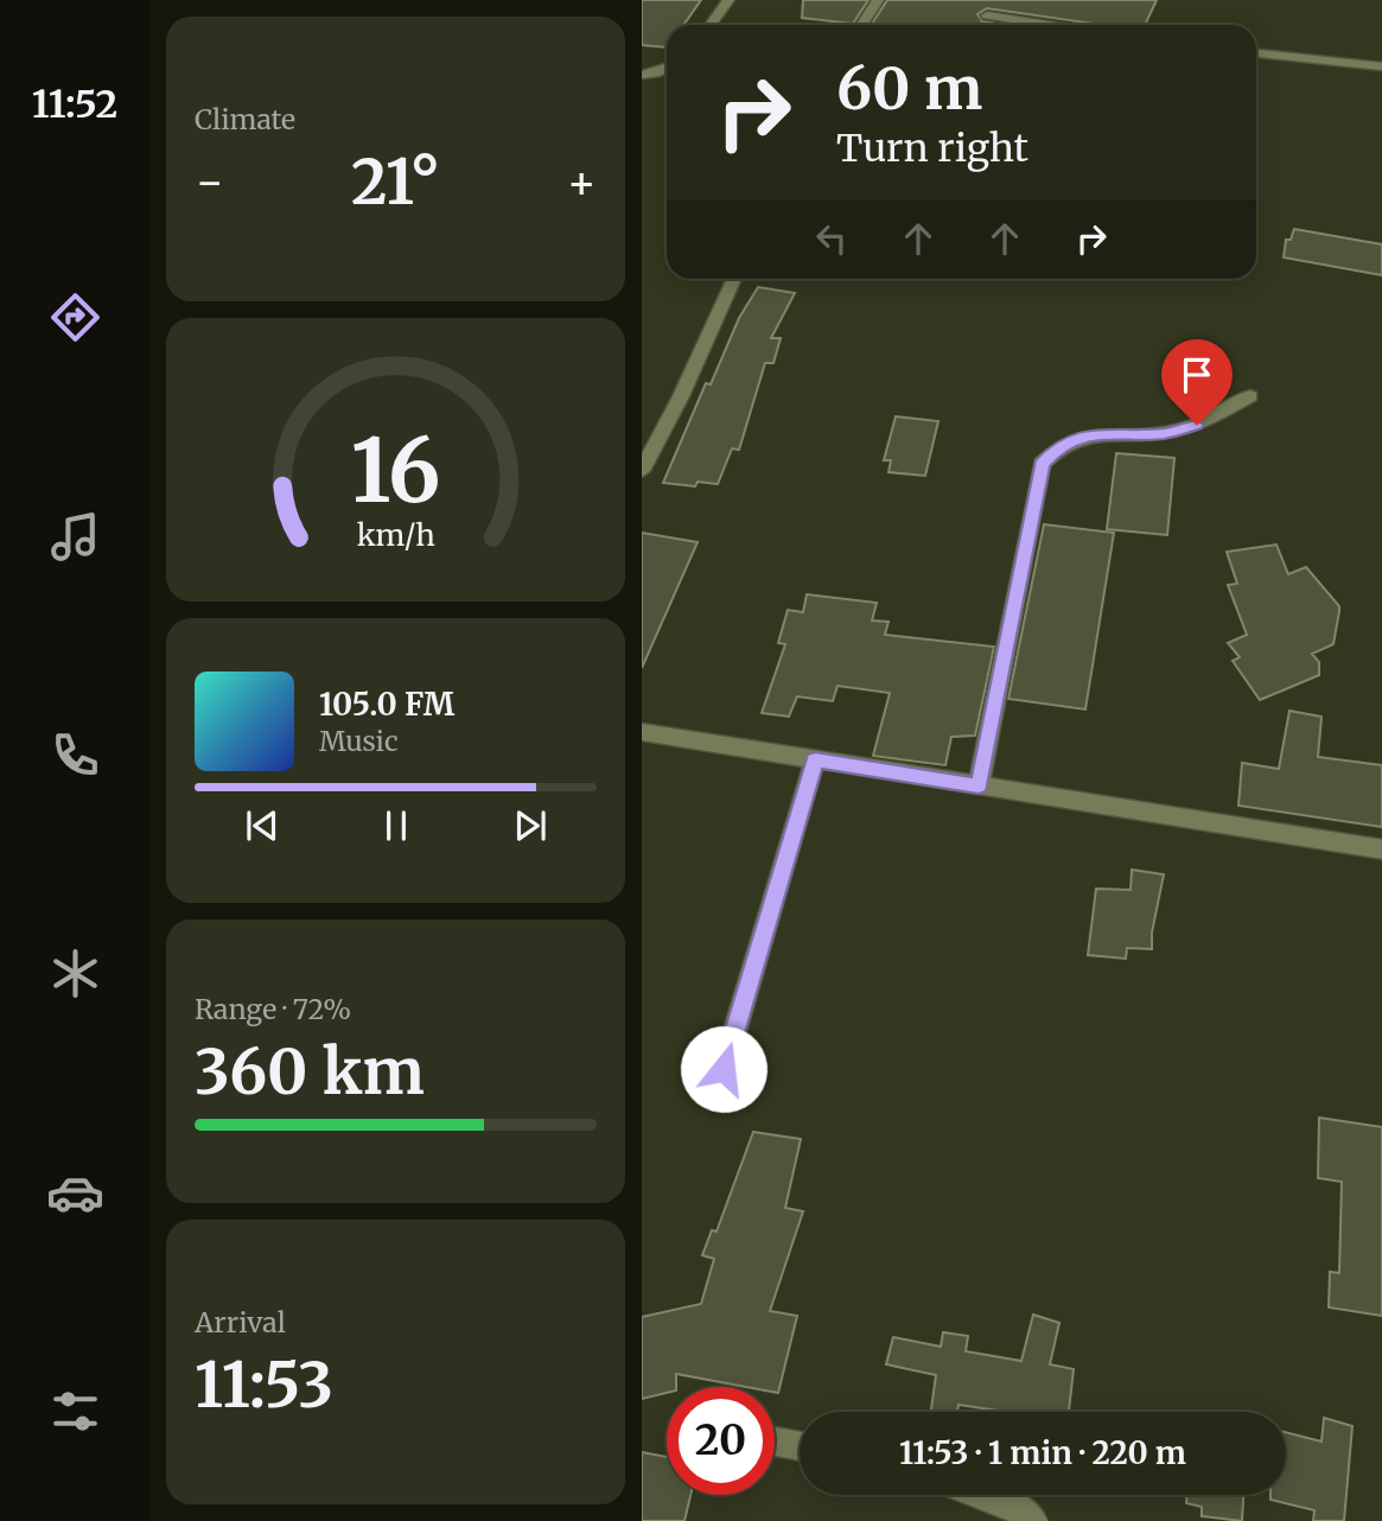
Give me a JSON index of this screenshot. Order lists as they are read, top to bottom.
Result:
{
  "page": {
    "tabs": "11:52",
    "tile": [
      "Climate",
      ["Range · 72%", "360 km"],
      ["Arrival", "11:53"]
    ],
    "turn": ["60 m", "Turn right"],
    "heat": ["−", "21°", "+"],
    "song": ["105.0 FM", "Music"],
    "limit": "20",
    "trip": "11:53 · 1 min · 220 m",
    "gauge": ["16", "km/h"]
  }
}
